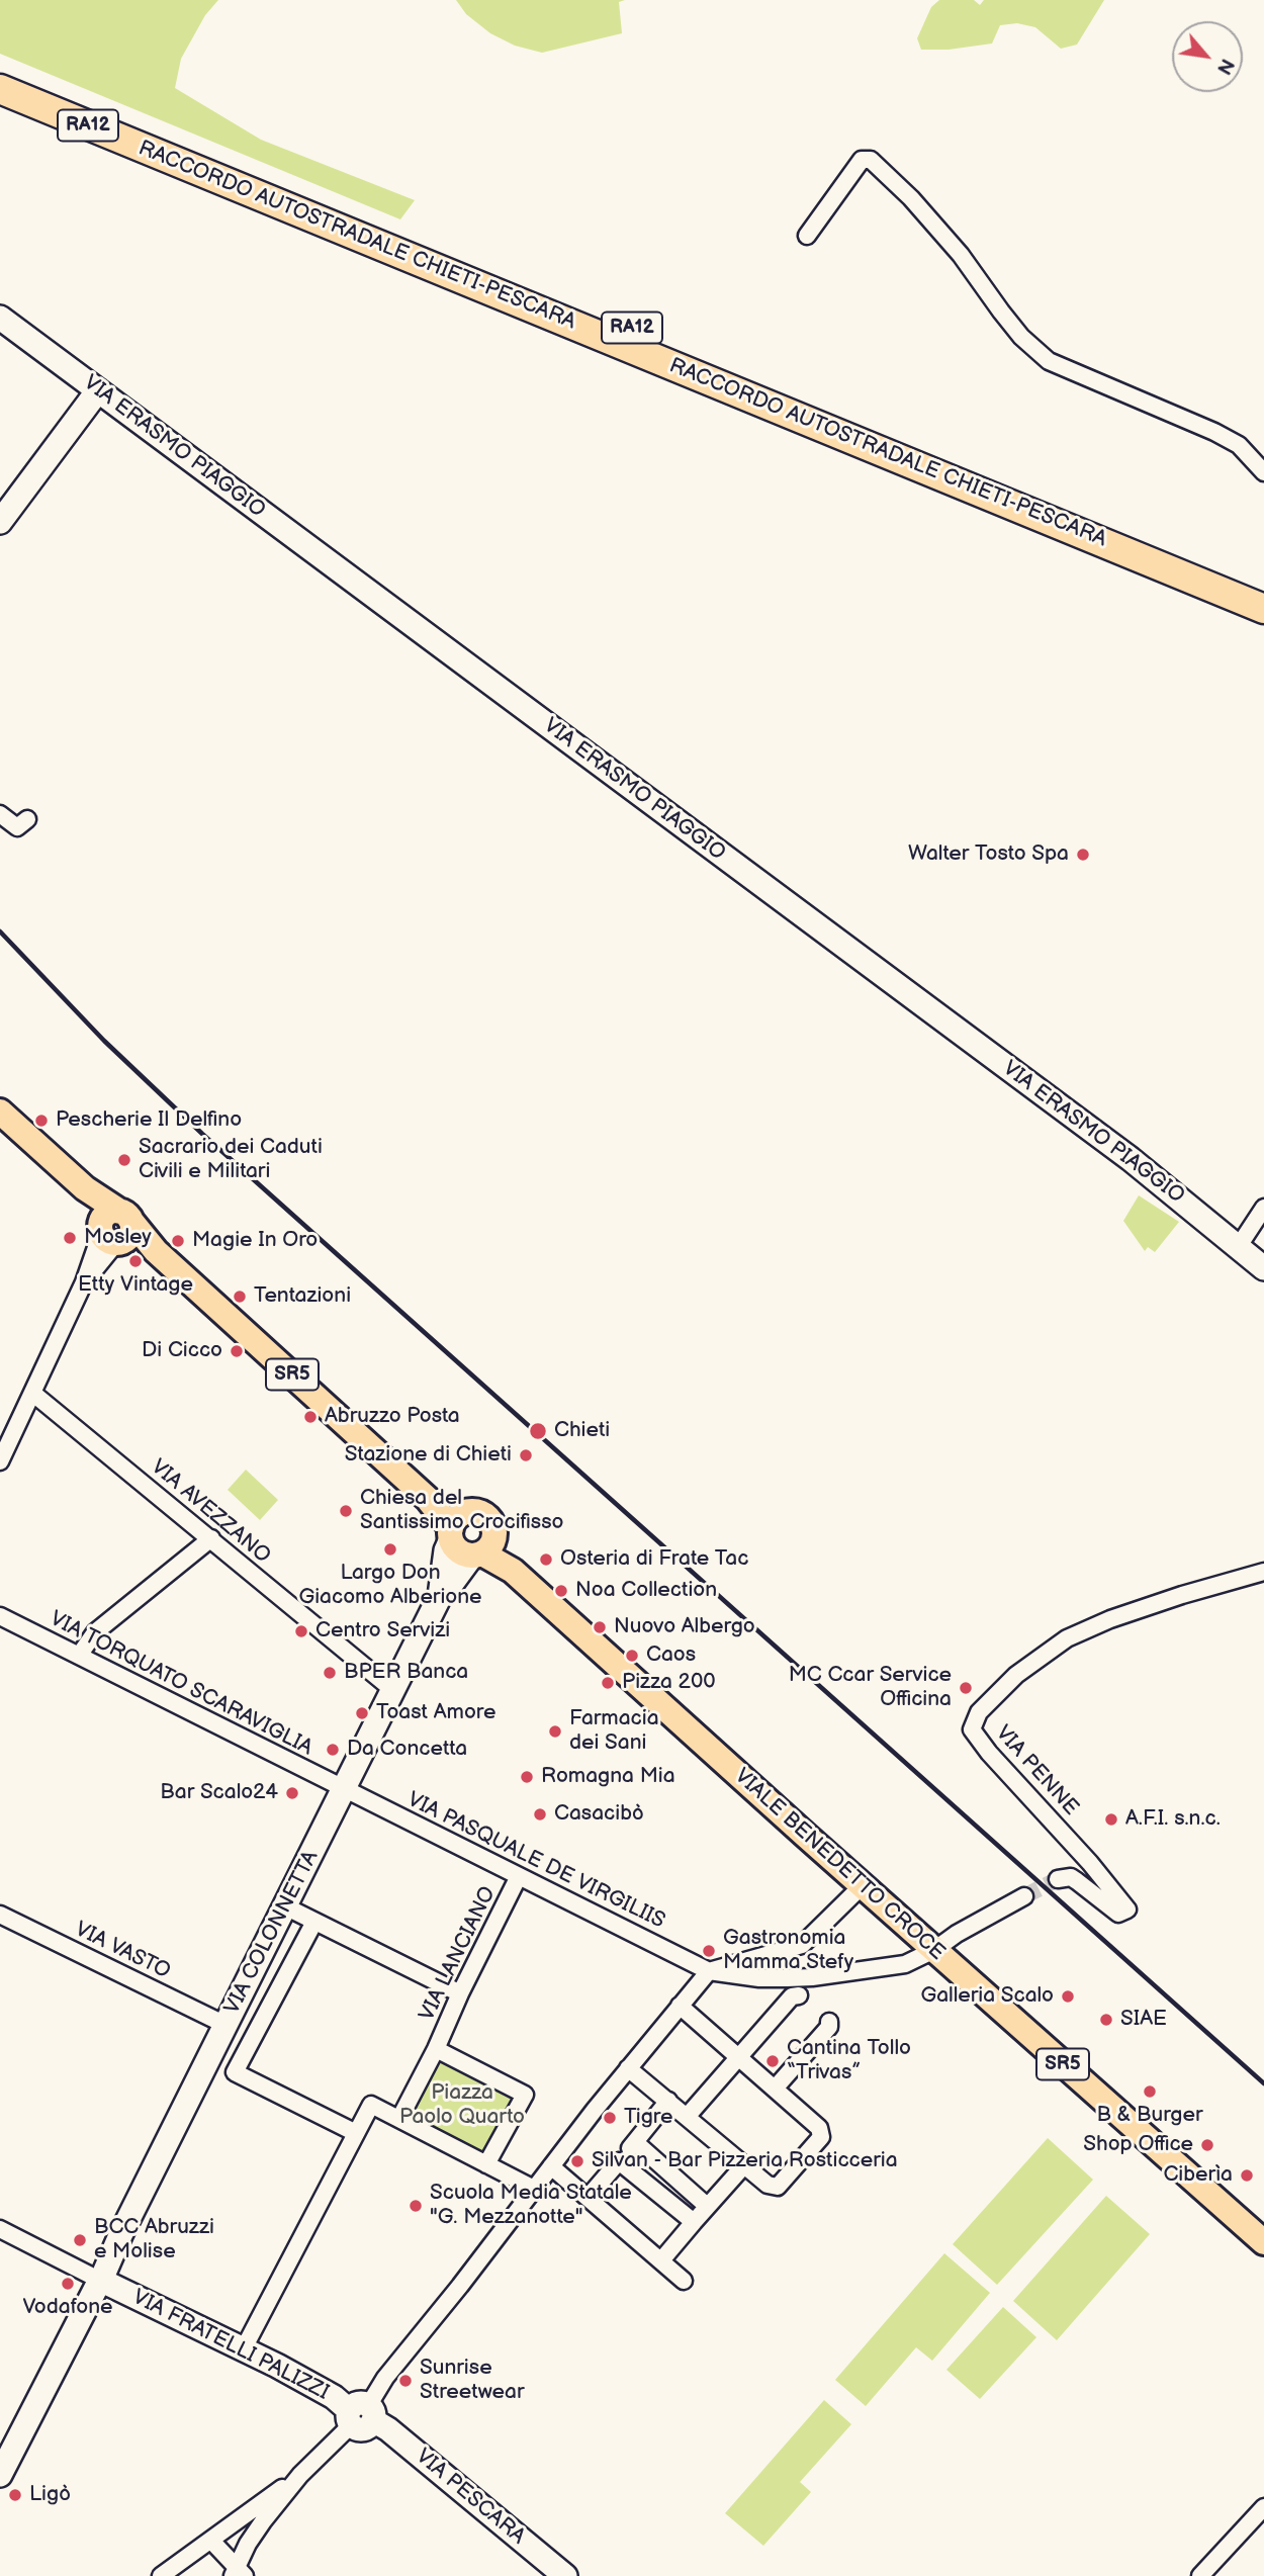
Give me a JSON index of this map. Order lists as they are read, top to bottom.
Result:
{
  "streets": {
    "highway": ["RA12", "RACCORDO AUTOSTRADALE CHIETI-PESCARA"],
    "main road": ["SR5", "VIALE BENEDETTO CROCE"],
    "street": [
      "VIA ERASMO PIAGGIO",
      "VIA AVEZZANO",
      "VIA TORQUATO SCARAVIGLIA",
      "VIA PENNE",
      "VIA PASQUALE DE VIRGILIIS",
      "VIA COLONNETTA",
      "VIA VASTO",
      "VIA LANCIANO",
      "VIA FRATELLI PALIZZI",
      "VIA PESCARA"
    ]
  },
  "crossings": [
    ["SR5", "VIALE BENEDETTO CROCE"],
    ["VIA AVEZZANO", "VIA COLONNETTA"],
    ["VIA TORQUATO SCARAVIGLIA", "VIA PASQUALE DE VIRGILIIS"],
    ["VIA TORQUATO SCARAVIGLIA", "VIA COLONNETTA"],
    ["VIA PASQUALE DE VIRGILIIS", "VIALE BENEDETTO CROCE"],
    ["VIA PASQUALE DE VIRGILIIS", "VIA COLONNETTA"],
    ["VIA PASQUALE DE VIRGILIIS", "VIA LANCIANO"],
    ["VIA COLONNETTA", "VIA VASTO"],
    ["VIA COLONNETTA", "VIA FRATELLI PALIZZI"],
    ["VIA FRATELLI PALIZZI", "VIA PESCARA"]
  ],
  "parks": ["Piazza Paolo Quarto"],
  "places": [
    "Walter Tosto Spa",
    "Pescherie Il Delfino",
    "Sacrario dei Caduti Civili e Militari",
    "Mosley",
    "Magie In Oro",
    "Etty Vintage",
    "Tentazioni",
    "Di Cicco",
    "Abruzzo Posta",
    "Chieti",
    "Stazione di Chieti",
    "Chiesa del Santissimo Crocifisso",
    "Largo Don Giacomo Alberione",
    "Osteria di Frate Tac",
    "Noa Collection",
    "Nuovo Albergo",
    "Centro Servizi",
    "Caos",
    "BPER Banca",
    "Pizza 200",
    "MC Ccar Service Officina",
    "Toast Amore",
    "Farmacia dei Sani",
    "Da Concetta",
    "Romagna Mia",
    "Bar Scalo24",
    "Casacibò",
    "A.F.I. s.n.c.",
    "Gastronomia Mamma Stefy",
    "Galleria Scalo",
    "SIAE",
    "Cantina Tollo “Trivas”",
    "B & Burger",
    "Tigre",
    "Shop Office",
    "Silvan - Bar Pizzeria Rosticceria",
    "Ciberìa",
    "Scuola Media Statale \"G. Mezzanotte\"",
    "BCC Abruzzi e Molise",
    "Vodafone",
    "Sunrise Streetwear",
    "Ligò"
  ],
  "north": "bottom right"
}
